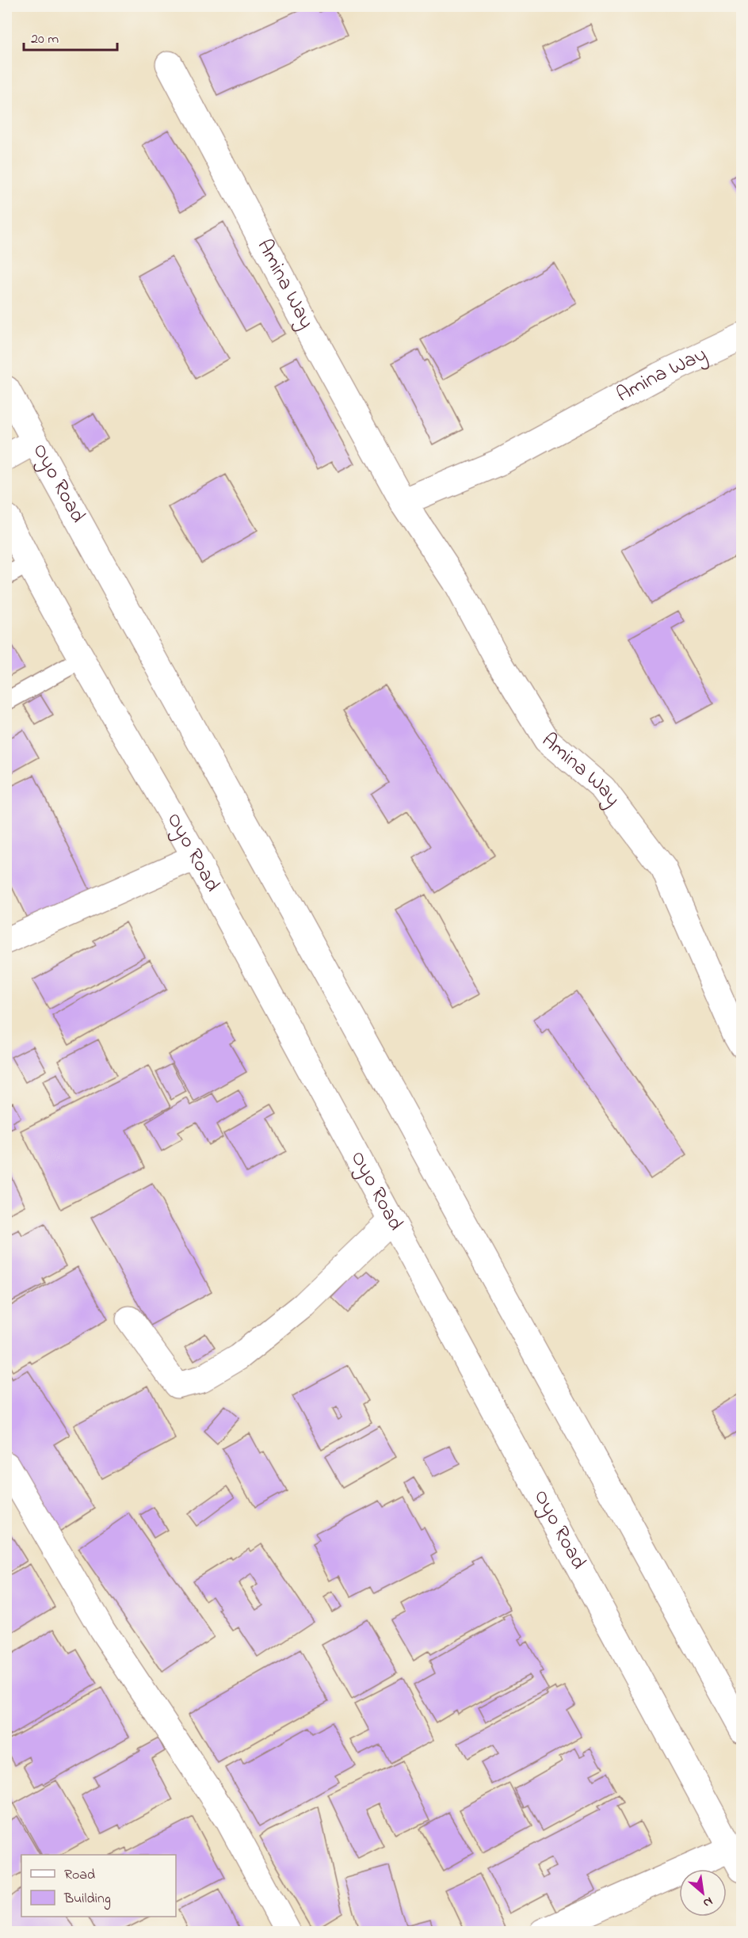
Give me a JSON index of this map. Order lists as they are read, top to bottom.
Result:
{
  "streets": {
    "main road": ["Amina Way", "Oyo Road"]
  },
  "legend": ["Road", "Building"],
  "scale_bar": "20 m",
  "north": "bottom right"
}
